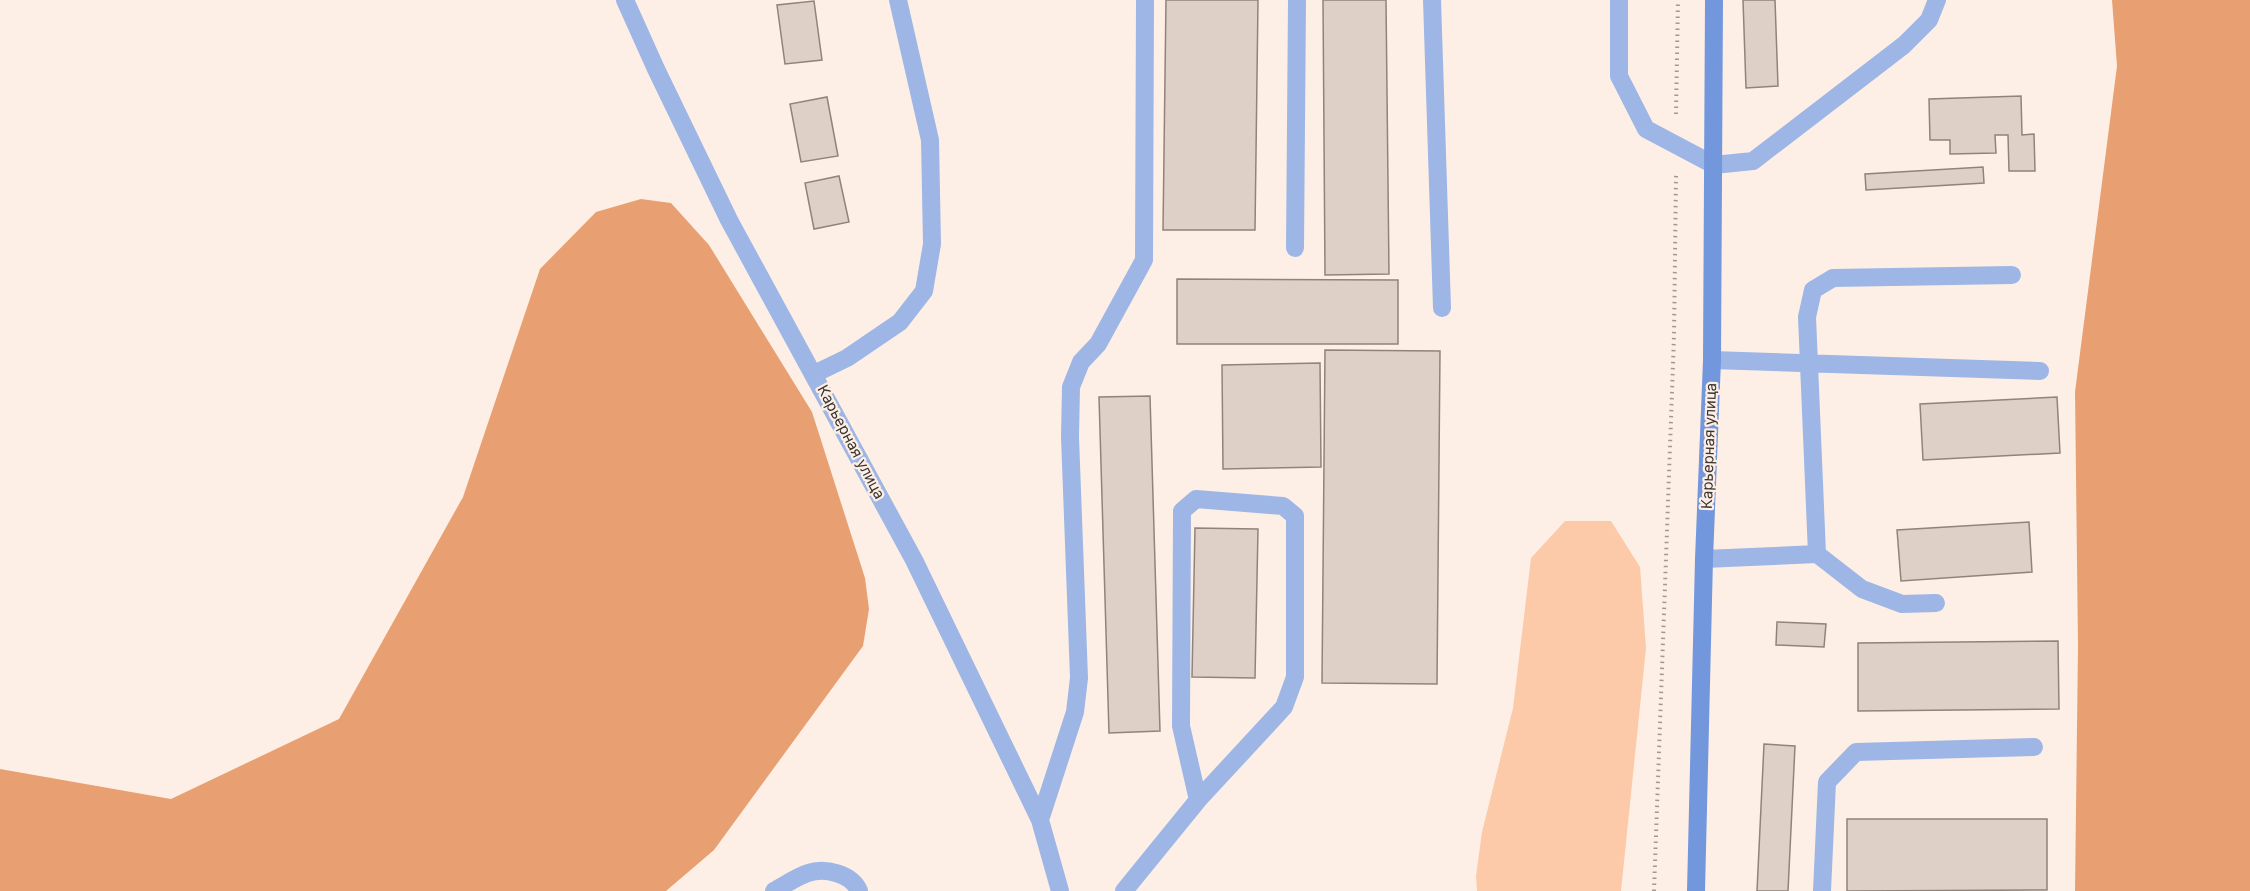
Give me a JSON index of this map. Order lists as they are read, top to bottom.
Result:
{
  "streets": {
    "street": ["Карьерная улица"]
  }
}
